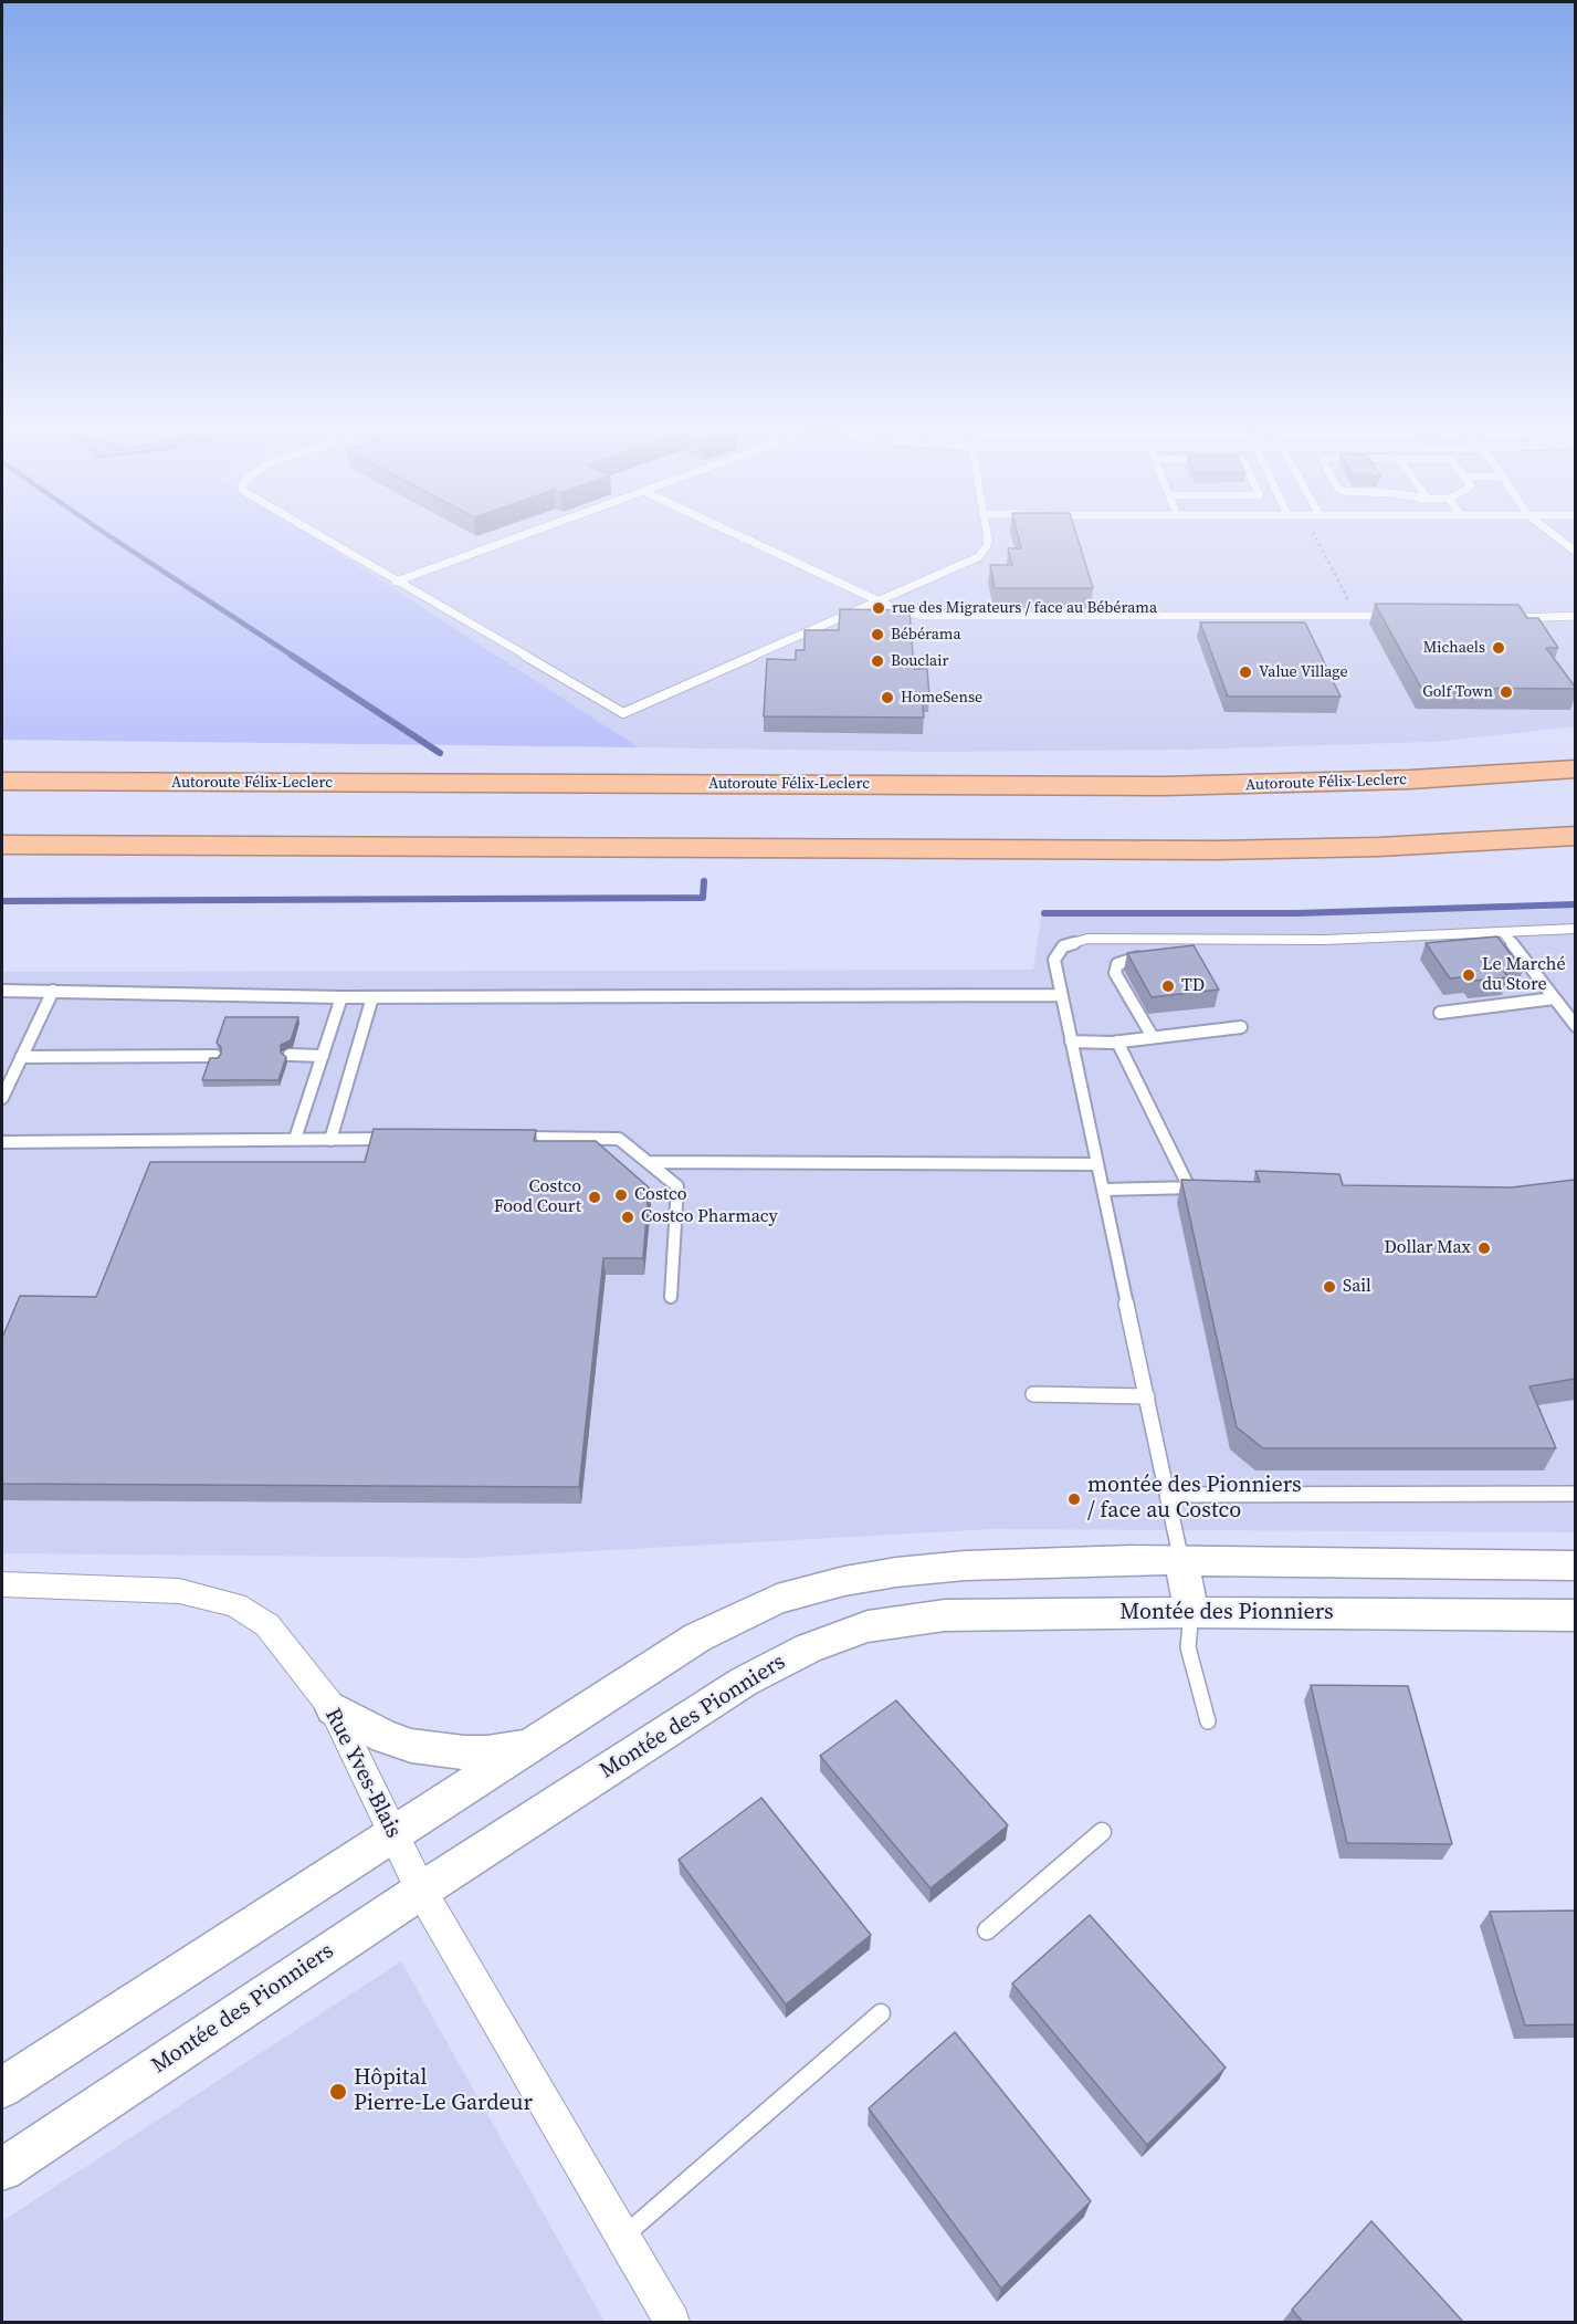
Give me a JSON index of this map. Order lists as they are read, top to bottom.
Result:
{
  "streets": {
    "highway": ["Autoroute Félix-Leclerc"],
    "street": ["Montée des Pionniers", "Rue Yves-Blais"]
  },
  "crossings": [
    ["Montée des Pionniers", "Rue Yves-Blais"]
  ],
  "places": [
    "rue des Migrateurs / face au Bébérama",
    "Bébérama",
    "Michaels",
    "Bouclair",
    "Value Village",
    "Golf Town",
    "HomeSense",
    "Le Marché du Store",
    "TD",
    "Costco",
    "Costco Food Court",
    "Costco Pharmacy",
    "Dollar Max",
    "Sail",
    "montée des Pionniers / face au Costco",
    "Hôpital Pierre-Le Gardeur"
  ]
}
